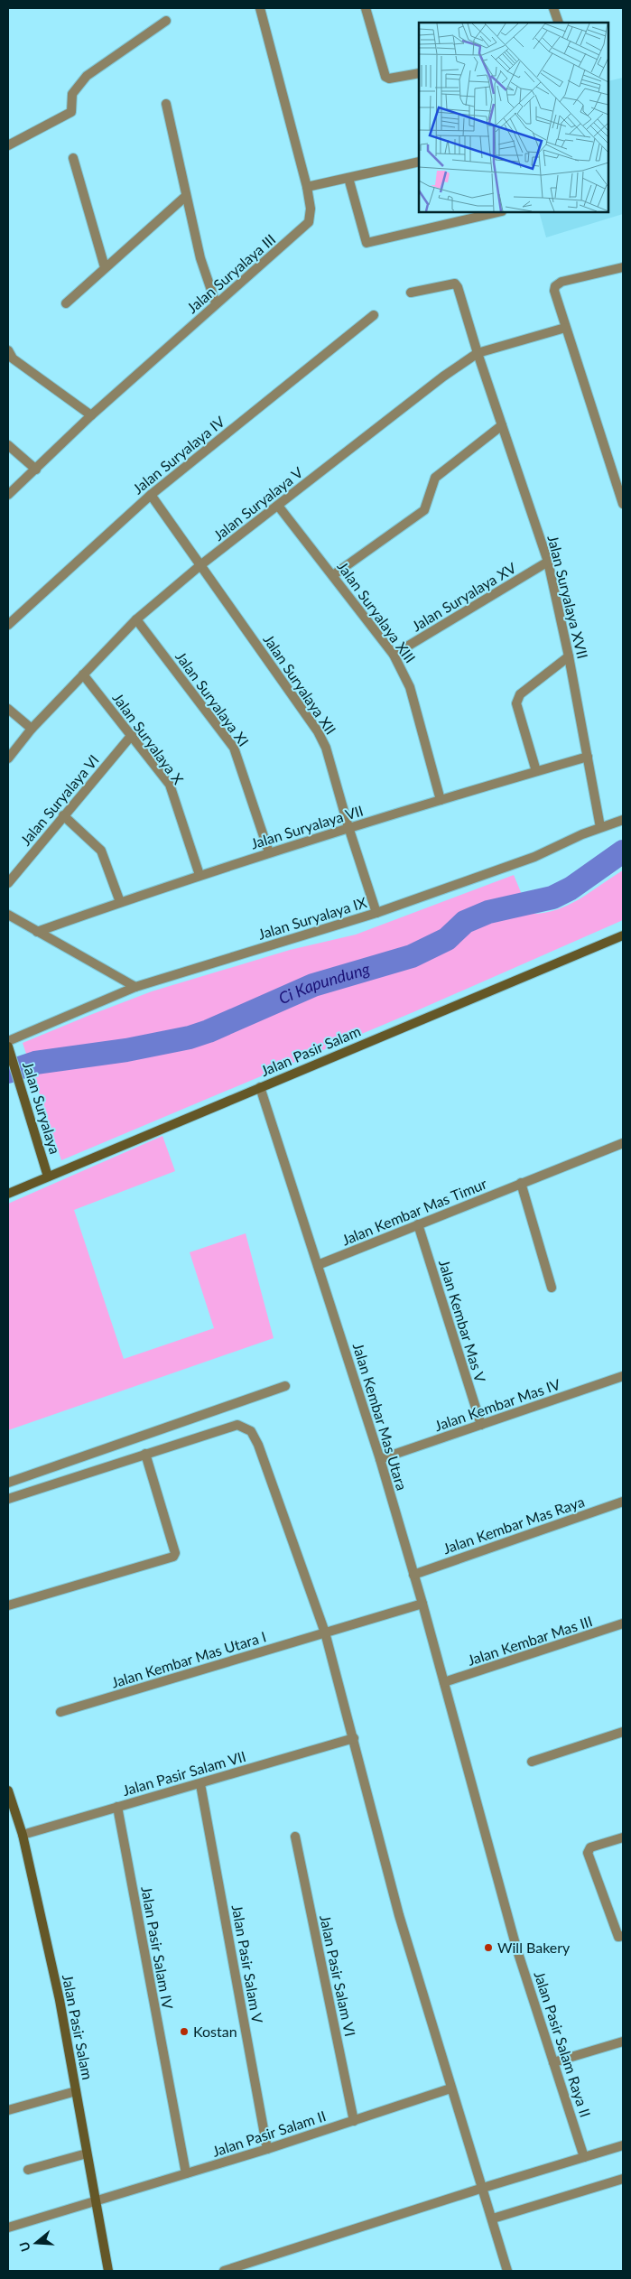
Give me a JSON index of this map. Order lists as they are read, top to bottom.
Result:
{
  "streets": {
    "street": [
      "Jalan Suryalaya III",
      "Jalan Suryalaya IV",
      "Jalan Suryalaya V",
      "Jalan Suryalaya XV",
      "Jalan Suryalaya XVII",
      "Jalan Suryalaya XIII",
      "Jalan Suryalaya XII",
      "Jalan Suryalaya XI",
      "Jalan Suryalaya X",
      "Jalan Suryalaya VI",
      "Jalan Suryalaya VII",
      "Jalan Suryalaya IX",
      "Jalan Pasir Salam",
      "Jalan Suryalaya",
      "Jalan Kembar Mas Timur",
      "Jalan Kembar Mas V",
      "Jalan Kembar Mas IV",
      "Jalan Kembar Mas Utara",
      "Jalan Kembar Mas Raya",
      "Jalan Kembar Mas III",
      "Jalan Kembar Mas Utara I",
      "Jalan Pasir Salam VII",
      "Jalan Pasir Salam IV",
      "Jalan Pasir Salam V",
      "Jalan Pasir Salam VI",
      "Jalan Pasir Salam Raya II",
      "Jalan Pasir Salam II"
    ]
  },
  "crossings": [
    ["Jalan Suryalaya IV", "Jalan Suryalaya XII"],
    ["Jalan Suryalaya V", "Jalan Suryalaya XVII"],
    ["Jalan Suryalaya V", "Jalan Suryalaya XIII"],
    ["Jalan Suryalaya V", "Jalan Suryalaya XII"],
    ["Jalan Suryalaya V", "Jalan Suryalaya XI"],
    ["Jalan Suryalaya V", "Jalan Suryalaya X"],
    ["Jalan Suryalaya XV", "Jalan Suryalaya XVII"],
    ["Jalan Suryalaya XV", "Jalan Suryalaya XIII"],
    ["Jalan Suryalaya XVII", "Jalan Suryalaya VII"],
    ["Jalan Suryalaya XVII", "Jalan Suryalaya IX"],
    ["Jalan Suryalaya XIII", "Jalan Suryalaya VII"],
    ["Jalan Suryalaya XII", "Jalan Suryalaya VII"],
    ["Jalan Suryalaya XII", "Jalan Suryalaya IX"],
    ["Jalan Suryalaya XI", "Jalan Suryalaya VII"],
    ["Jalan Suryalaya X", "Jalan Suryalaya VI"],
    ["Jalan Suryalaya X", "Jalan Suryalaya VII"],
    ["Jalan Suryalaya IX", "Jalan Suryalaya"],
    ["Jalan Pasir Salam", "Jalan Suryalaya"],
    ["Jalan Pasir Salam", "Jalan Kembar Mas Utara"],
    ["Jalan Pasir Salam", "Jalan Pasir Salam VII"],
    ["Jalan Pasir Salam", "Jalan Pasir Salam II"],
    ["Jalan Kembar Mas Timur", "Jalan Kembar Mas V"],
    ["Jalan Kembar Mas Timur", "Jalan Kembar Mas Utara"],
    ["Jalan Kembar Mas V", "Jalan Kembar Mas IV"],
    ["Jalan Kembar Mas IV", "Jalan Kembar Mas Utara"],
    ["Jalan Kembar Mas Utara", "Jalan Kembar Mas Raya"],
    ["Jalan Kembar Mas Utara", "Jalan Kembar Mas III"],
    ["Jalan Kembar Mas Utara", "Jalan Kembar Mas Utara I"],
    ["Jalan Kembar Mas Utara", "Jalan Pasir Salam Raya II"],
    ["Jalan Pasir Salam VII", "Jalan Pasir Salam IV"],
    ["Jalan Pasir Salam VII", "Jalan Pasir Salam V"],
    ["Jalan Pasir Salam IV", "Jalan Pasir Salam II"],
    ["Jalan Pasir Salam V", "Jalan Pasir Salam II"],
    ["Jalan Pasir Salam VI", "Jalan Pasir Salam II"]
  ],
  "water": ["Ci Kapundung"],
  "places": ["Will Bakery", "Kostan"],
  "north": "left"
}
